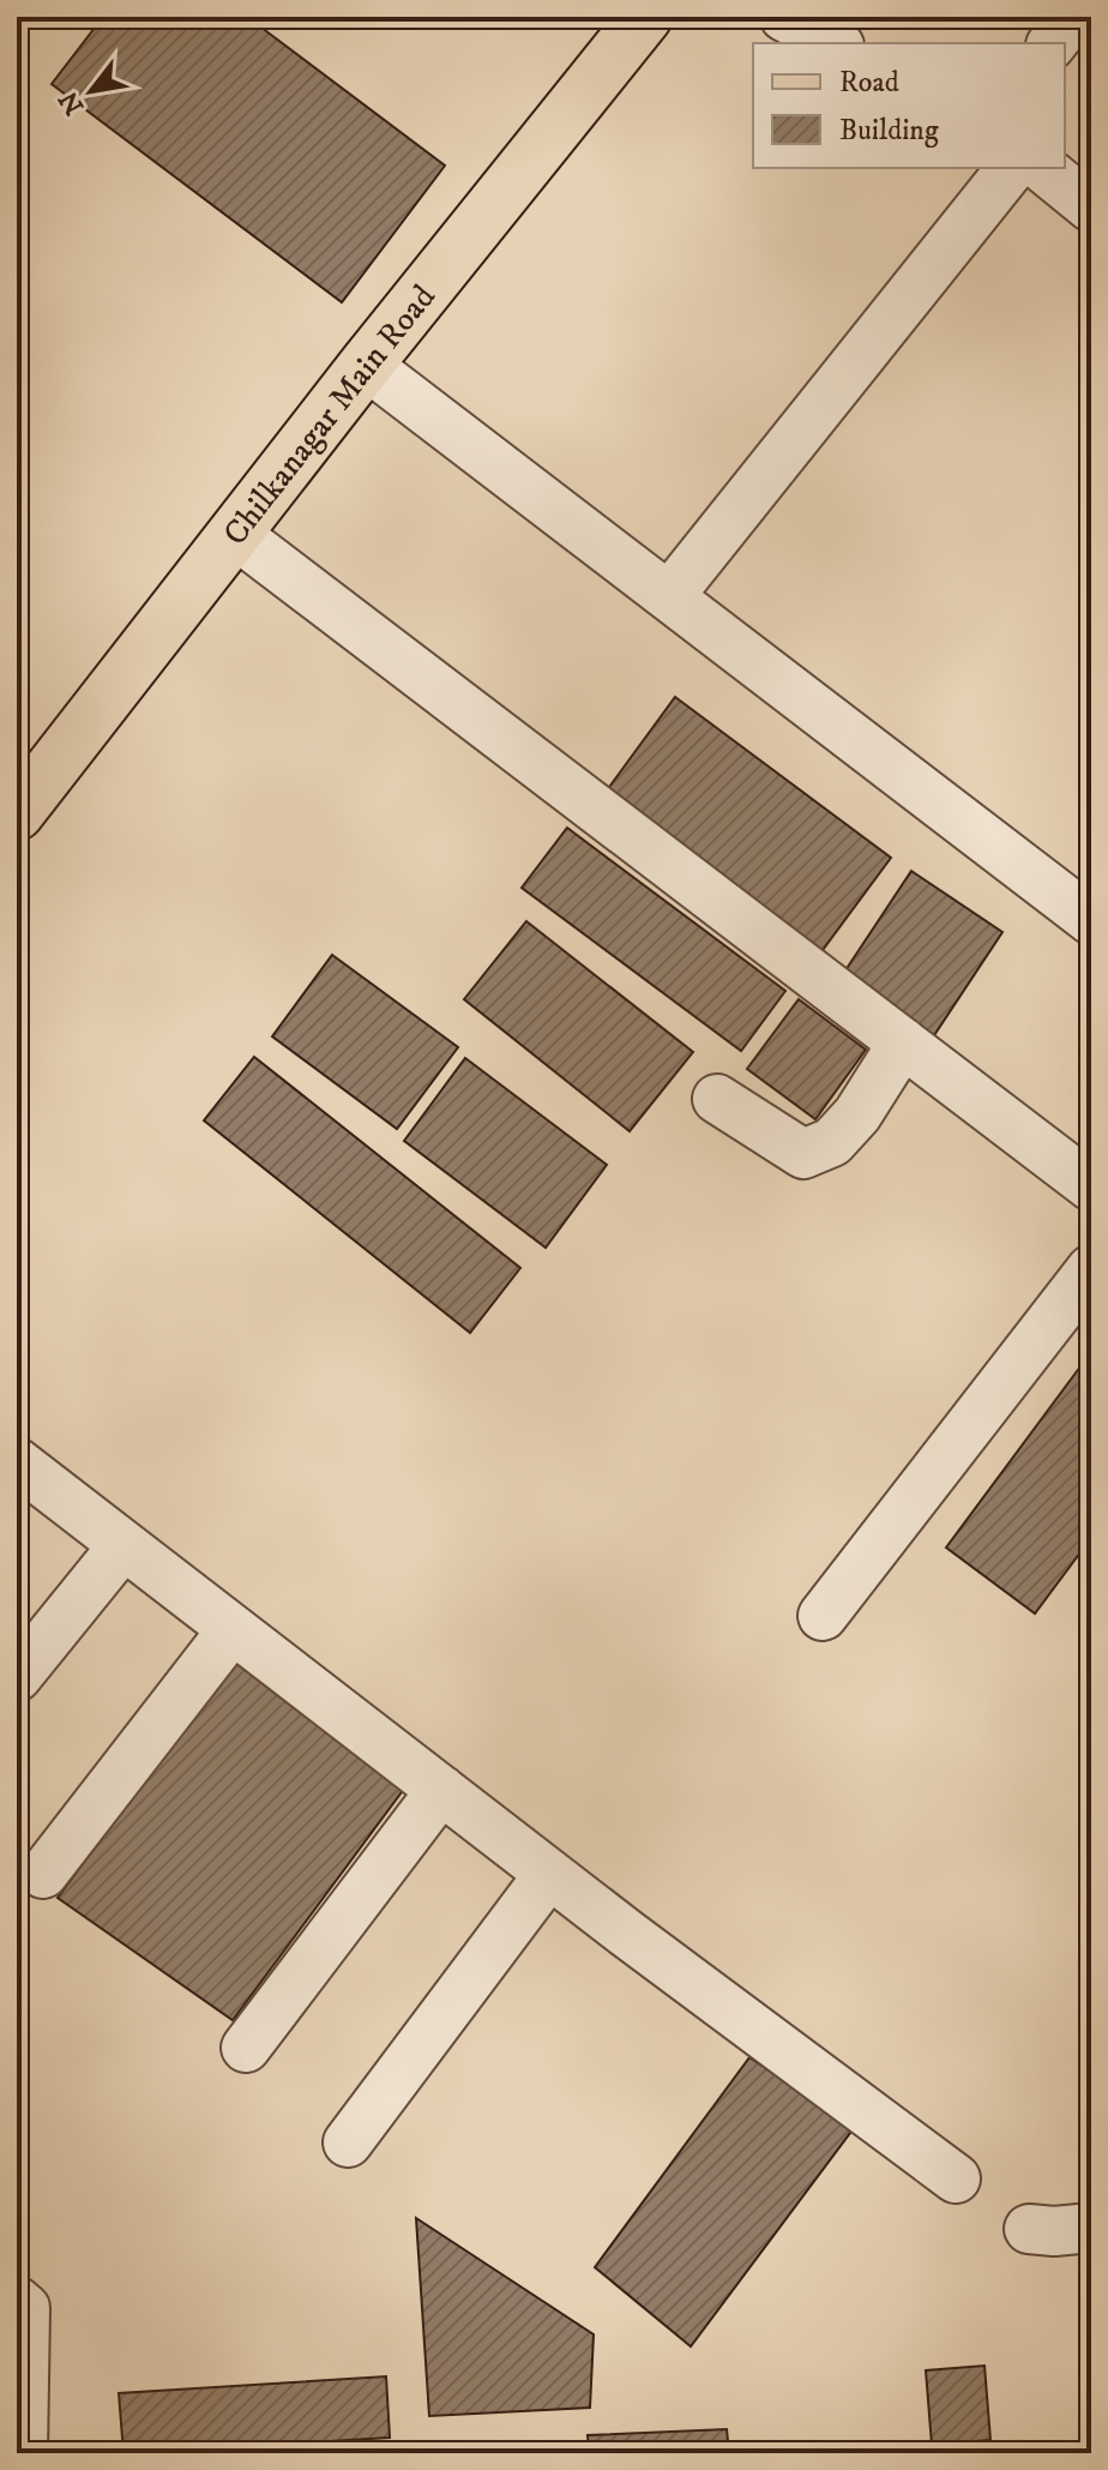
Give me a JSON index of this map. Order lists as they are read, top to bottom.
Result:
{
  "streets": {
    "main road": ["Chilkanagar Main Road"]
  },
  "legend": ["Road", "Building"],
  "north": "bottom left"
}
